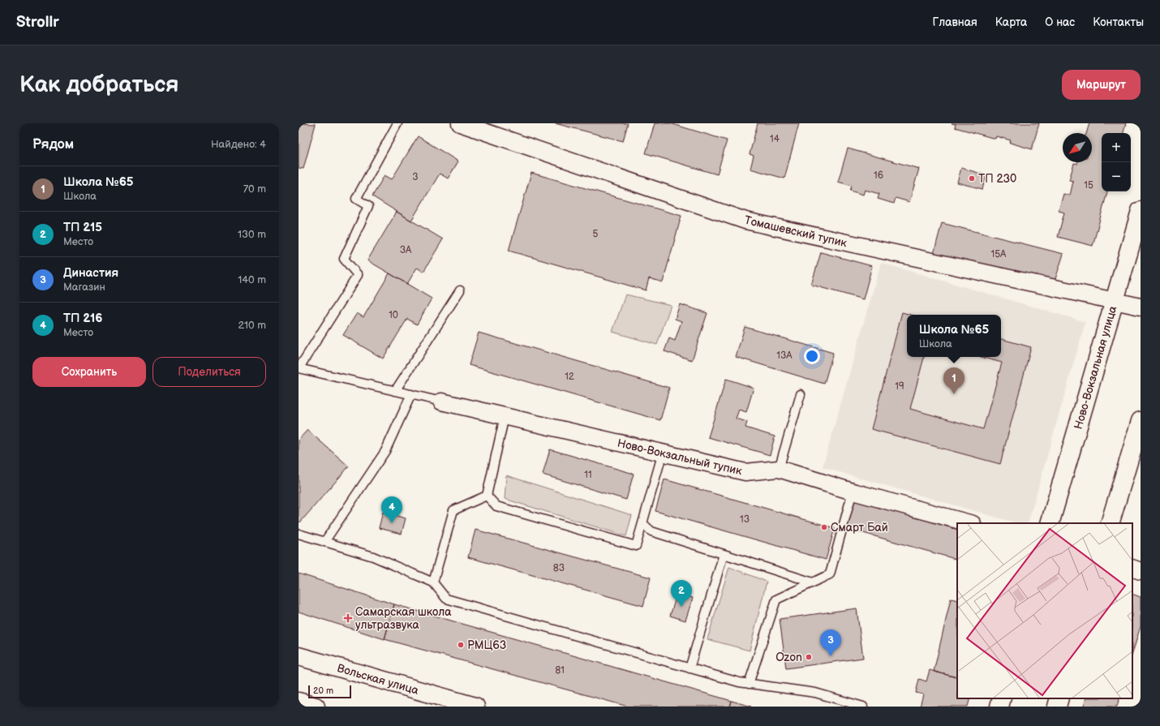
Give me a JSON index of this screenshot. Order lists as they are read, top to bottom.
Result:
{
  "streets": {
    "main road": ["Ново-Вокзальная улица", "Вольская улица"],
    "street": ["Томашевский тупик", "Ново-Вокзальный тупик"]
  },
  "crossings": [
    ["Томашевский тупик", "Ново-Вокзальная улица"]
  ],
  "places": {
    "other": [
      "ТП 230",
      "Смарт Бай",
      "РМЦ63",
      "Ozon"
    ],
    "health": ["Самарская школа ультразвука"]
  },
  "house_numbers": [
    "14",
    "16",
    "3",
    "15",
    "5",
    "3А",
    "15А",
    "10",
    "13А",
    "12",
    "19",
    "11",
    "13",
    "83",
    "81"
  ],
  "scale_bar": "20 m",
  "north": "bottom left",
  "page": {
    "header": "Strollr",
    "nav": [
      "Главная",
      "Карта",
      "О нас",
      "Контакты"
    ],
    "buttons": [
      "Маршрут",
      ["Сохранить", "Поделиться"]
    ],
    "title": "Как добраться",
    "heading": ["Рядом", "Найдено: 4"],
    "map_buttons": ["+", "−"],
    "list": [
      {
        "mark": "1",
        "name": "Школа №65",
        "note": "Школа",
        "value": "70 m"
      },
      {
        "mark": "2",
        "name": "ТП 215",
        "note": "Место",
        "value": "130 m"
      },
      {
        "mark": "3",
        "name": "Династия",
        "note": "Магазин",
        "value": "140 m"
      },
      {
        "mark": "4",
        "name": "ТП 216",
        "note": "Место",
        "value": "210 m"
      }
    ],
    "popup": ["Школа №65", "Школа"],
    "pins": [
      "1",
      "4",
      "2",
      "3"
    ],
    "scale": "20 m"
  }
}
